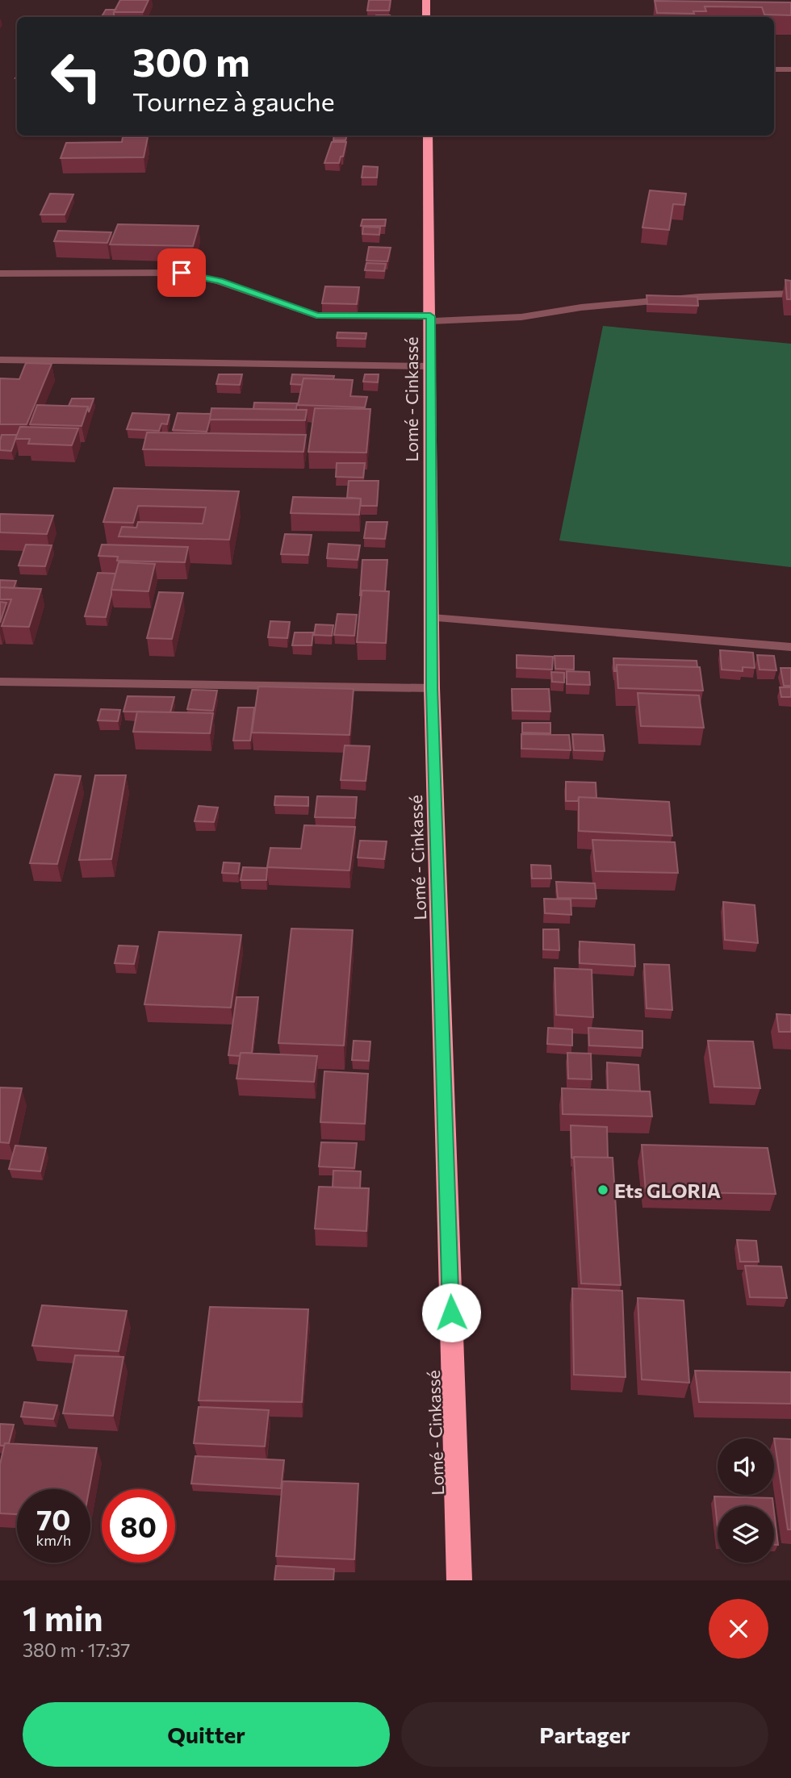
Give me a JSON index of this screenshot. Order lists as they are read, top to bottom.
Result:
{
  "streets": {
    "highway": ["Lomé - Cinkassé"]
  },
  "places": ["Ets GLORIA"],
  "page": {
    "turn": ["300 m", "Tournez à gauche"],
    "speed": "70 km/h",
    "limit": "80",
    "heading": ["1 min", "380 m · 17:37"],
    "buttons": ["Quitter", "Partager"]
  }
}
